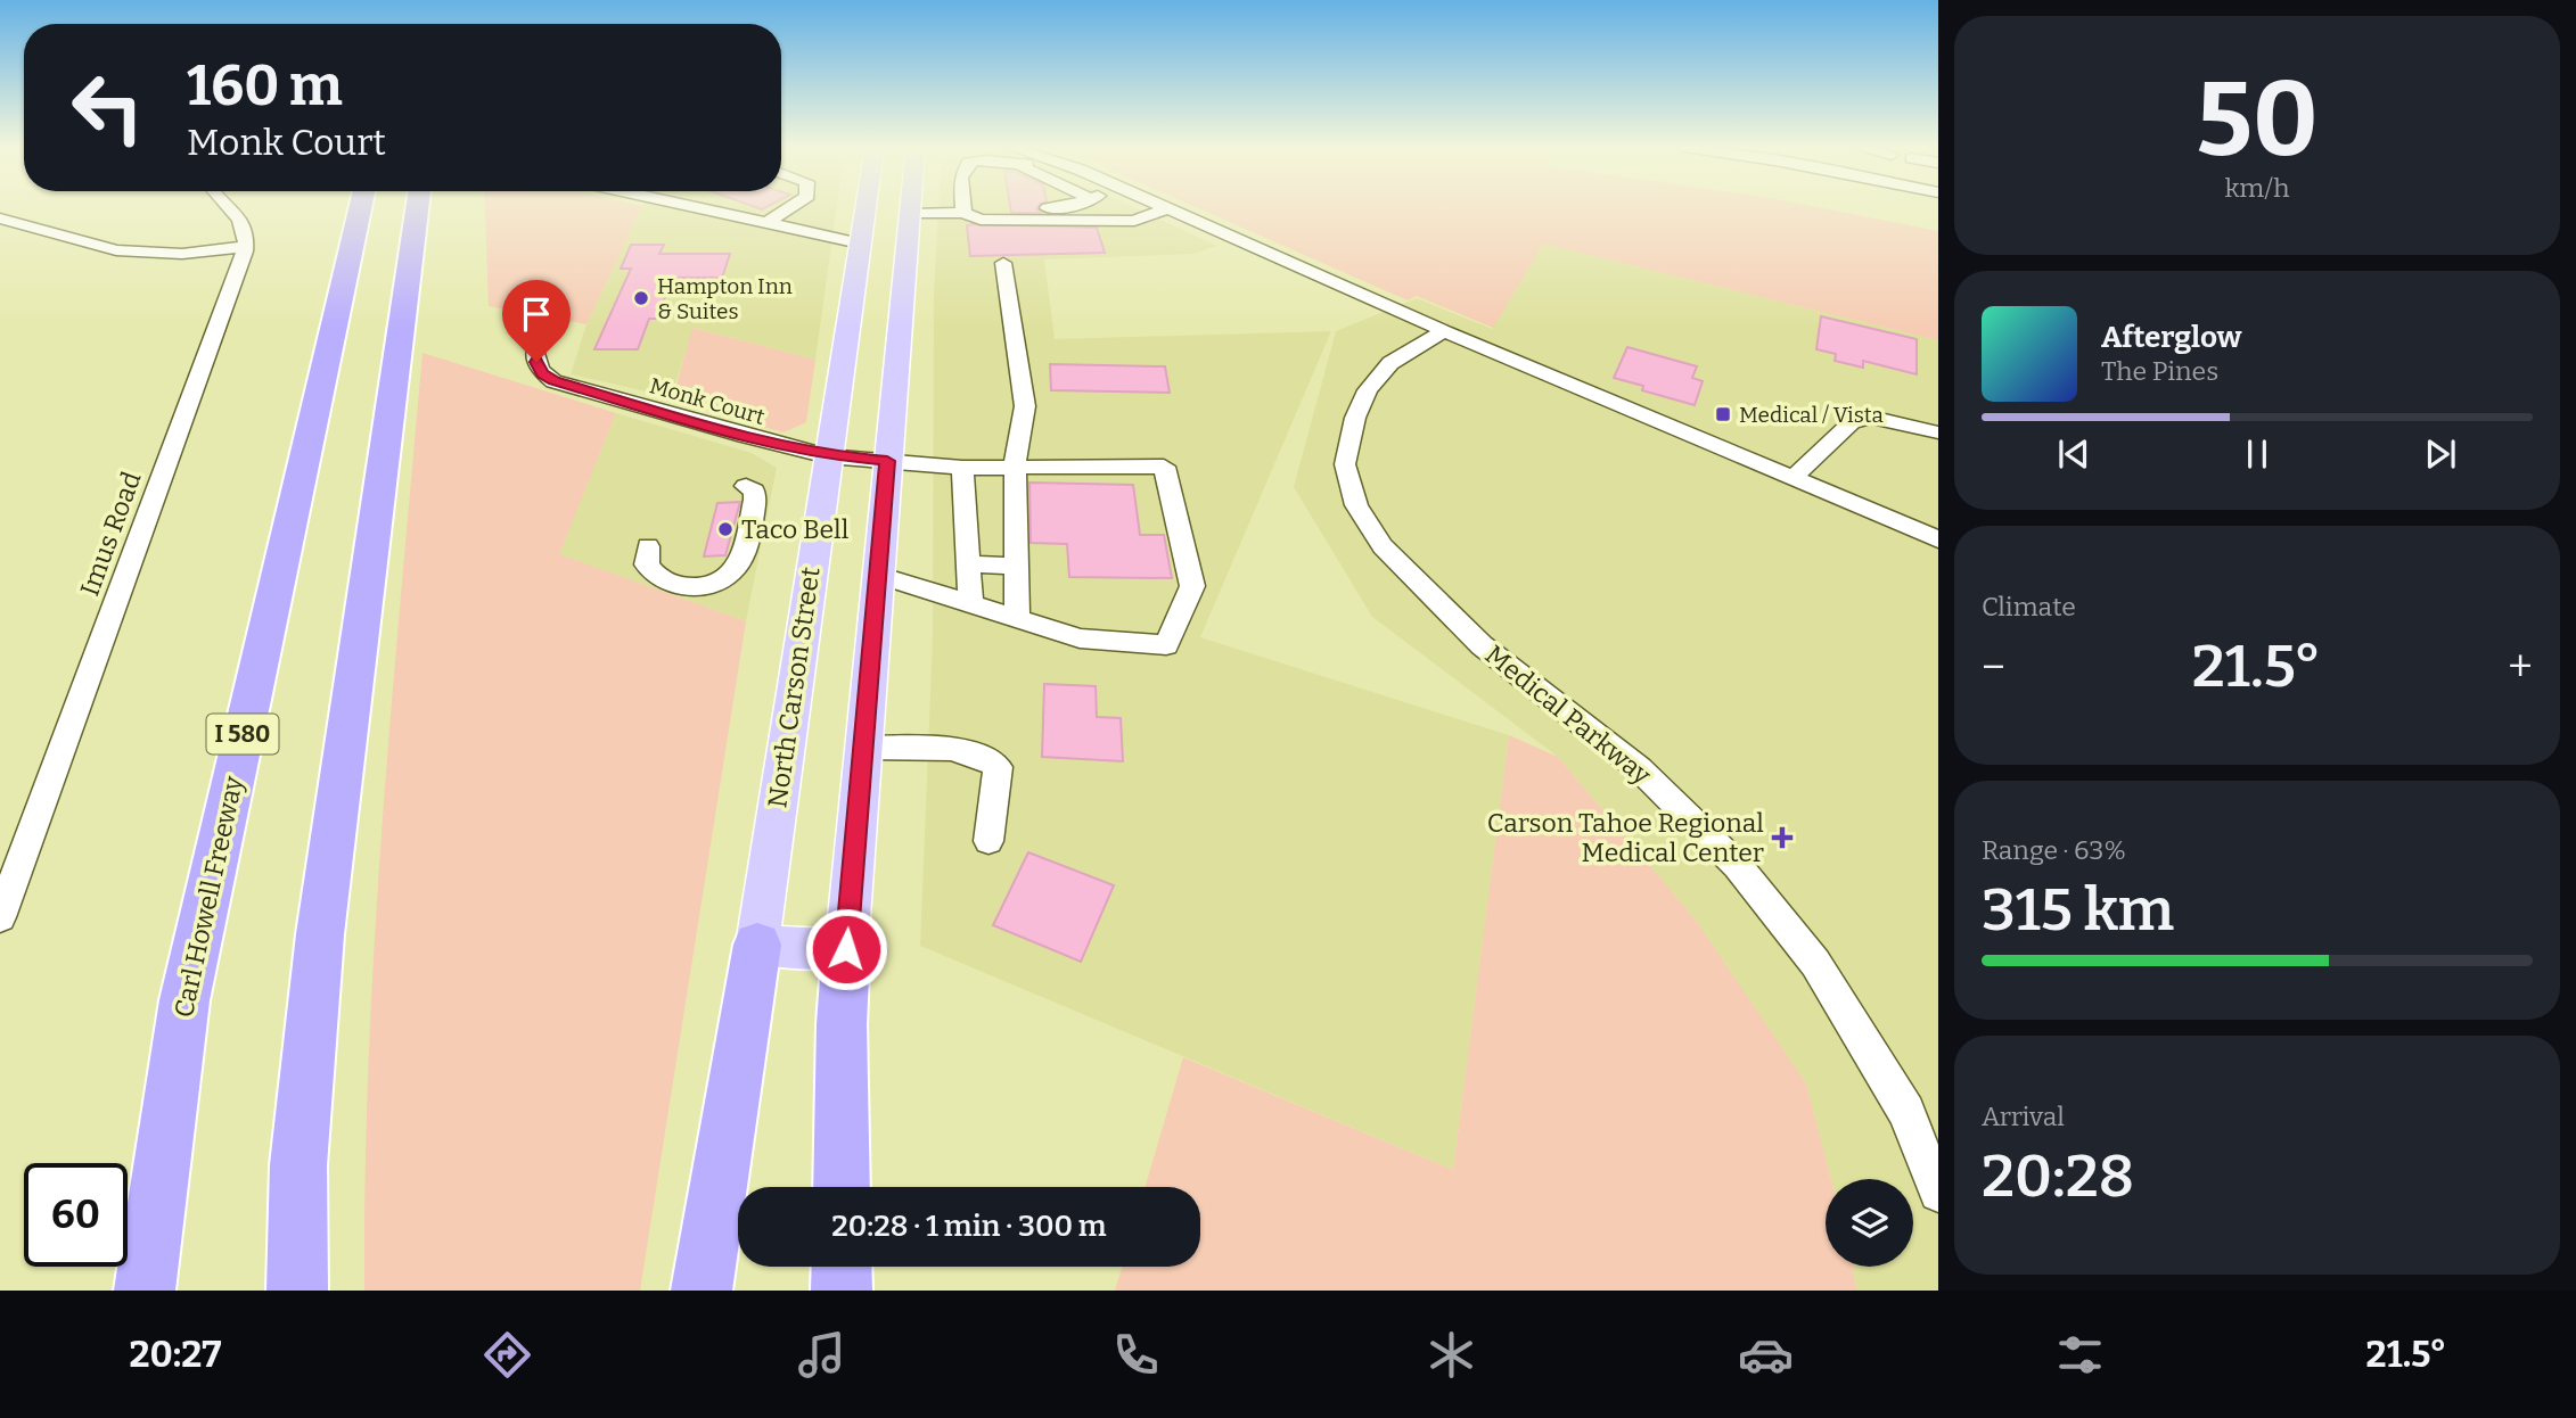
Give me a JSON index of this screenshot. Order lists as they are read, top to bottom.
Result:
{
  "streets": {
    "highway": ["I 580", "Carl Howell Freeway"],
    "main road": ["North Carson Street"],
    "street": ["Monk Court", "Imus Road", "Medical Parkway"]
  },
  "crossings": [
    ["Monk Court", "North Carson Street"]
  ],
  "places": {
    "other": ["Hampton Inn & Suites", "Taco Bell"],
    "transit": ["Medical / Vista"],
    "health": ["Carson Tahoe Regional Medical Center"]
  },
  "page": {
    "tile": [
      ["50", "km/h"],
      "Climate",
      ["Range · 63%", "315 km"],
      ["Arrival", "20:28"]
    ],
    "turn": ["160 m", "Monk Court"],
    "song": ["Afterglow", "The Pines"],
    "heat": ["−", "21.5°", "+"],
    "limit": "60",
    "trip": "20:28 · 1 min · 300 m",
    "tabs": ["20:27", "21.5°"]
  }
}
